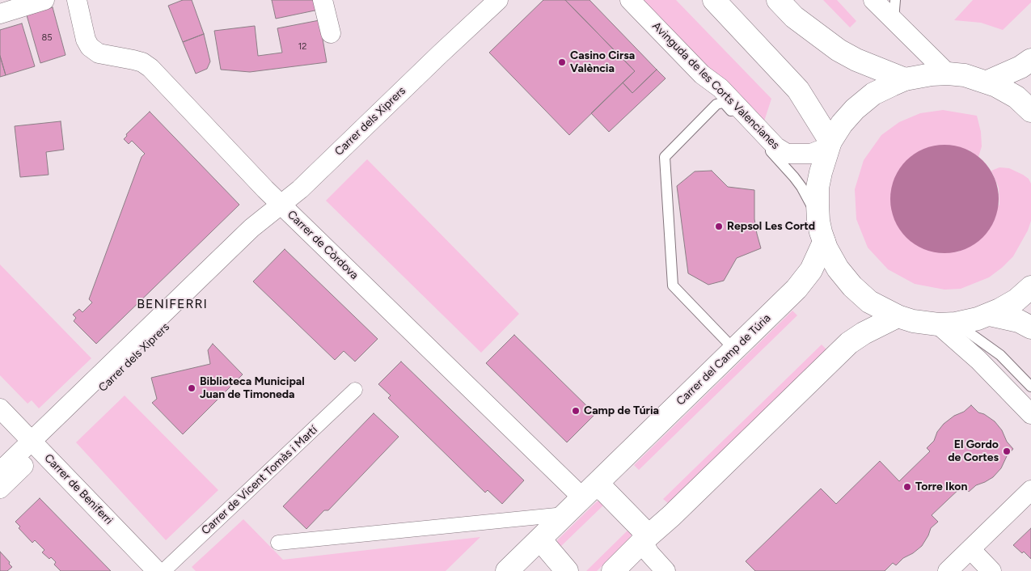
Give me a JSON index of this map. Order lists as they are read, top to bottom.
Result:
{
  "streets": {
    "main road": ["Carrer del Camp de Túria"],
    "street": [
      "Avinguda de les Corts Valencianes",
      "Carrer dels Xiprers",
      "Carrer de Còrdova",
      "Carrer de Vicent Tomàs i Martí",
      "Carrer de Beniferri"
    ]
  },
  "crossings": [
    ["Carrer dels Xiprers", "Carrer de Còrdova"],
    ["Carrer dels Xiprers", "Carrer de Beniferri"],
    ["Carrer de Còrdova", "Carrer del Camp de Túria"]
  ],
  "districts": ["BENIFERRI"],
  "places": [
    "Casino Cirsa València",
    "Repsol Les Cortd",
    "Biblioteca Municipal Juan de Timoneda",
    "Camp de Túria",
    "El Gordo de Cortes",
    "Torre Ikon"
  ],
  "house_numbers": ["85", "12"]
}
